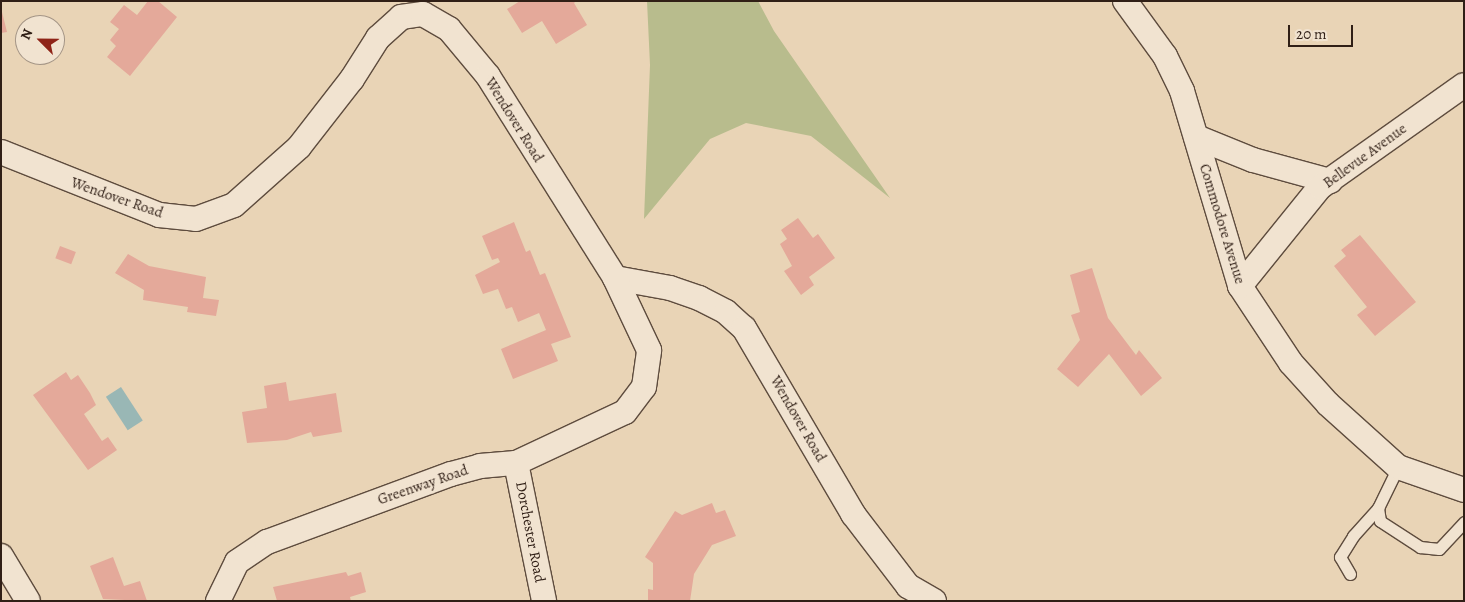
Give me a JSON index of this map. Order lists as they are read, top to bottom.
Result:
{
  "streets": {
    "street": [
      "Wendover Road",
      "Bellevue Avenue",
      "Commodore Avenue",
      "Greenway Road",
      "Dorchester Road"
    ]
  },
  "crossings": [
    ["Wendover Road", "Greenway Road"],
    ["Bellevue Avenue", "Commodore Avenue"],
    ["Greenway Road", "Dorchester Road"]
  ],
  "scale_bar": "20 m",
  "north": "top left"
}
